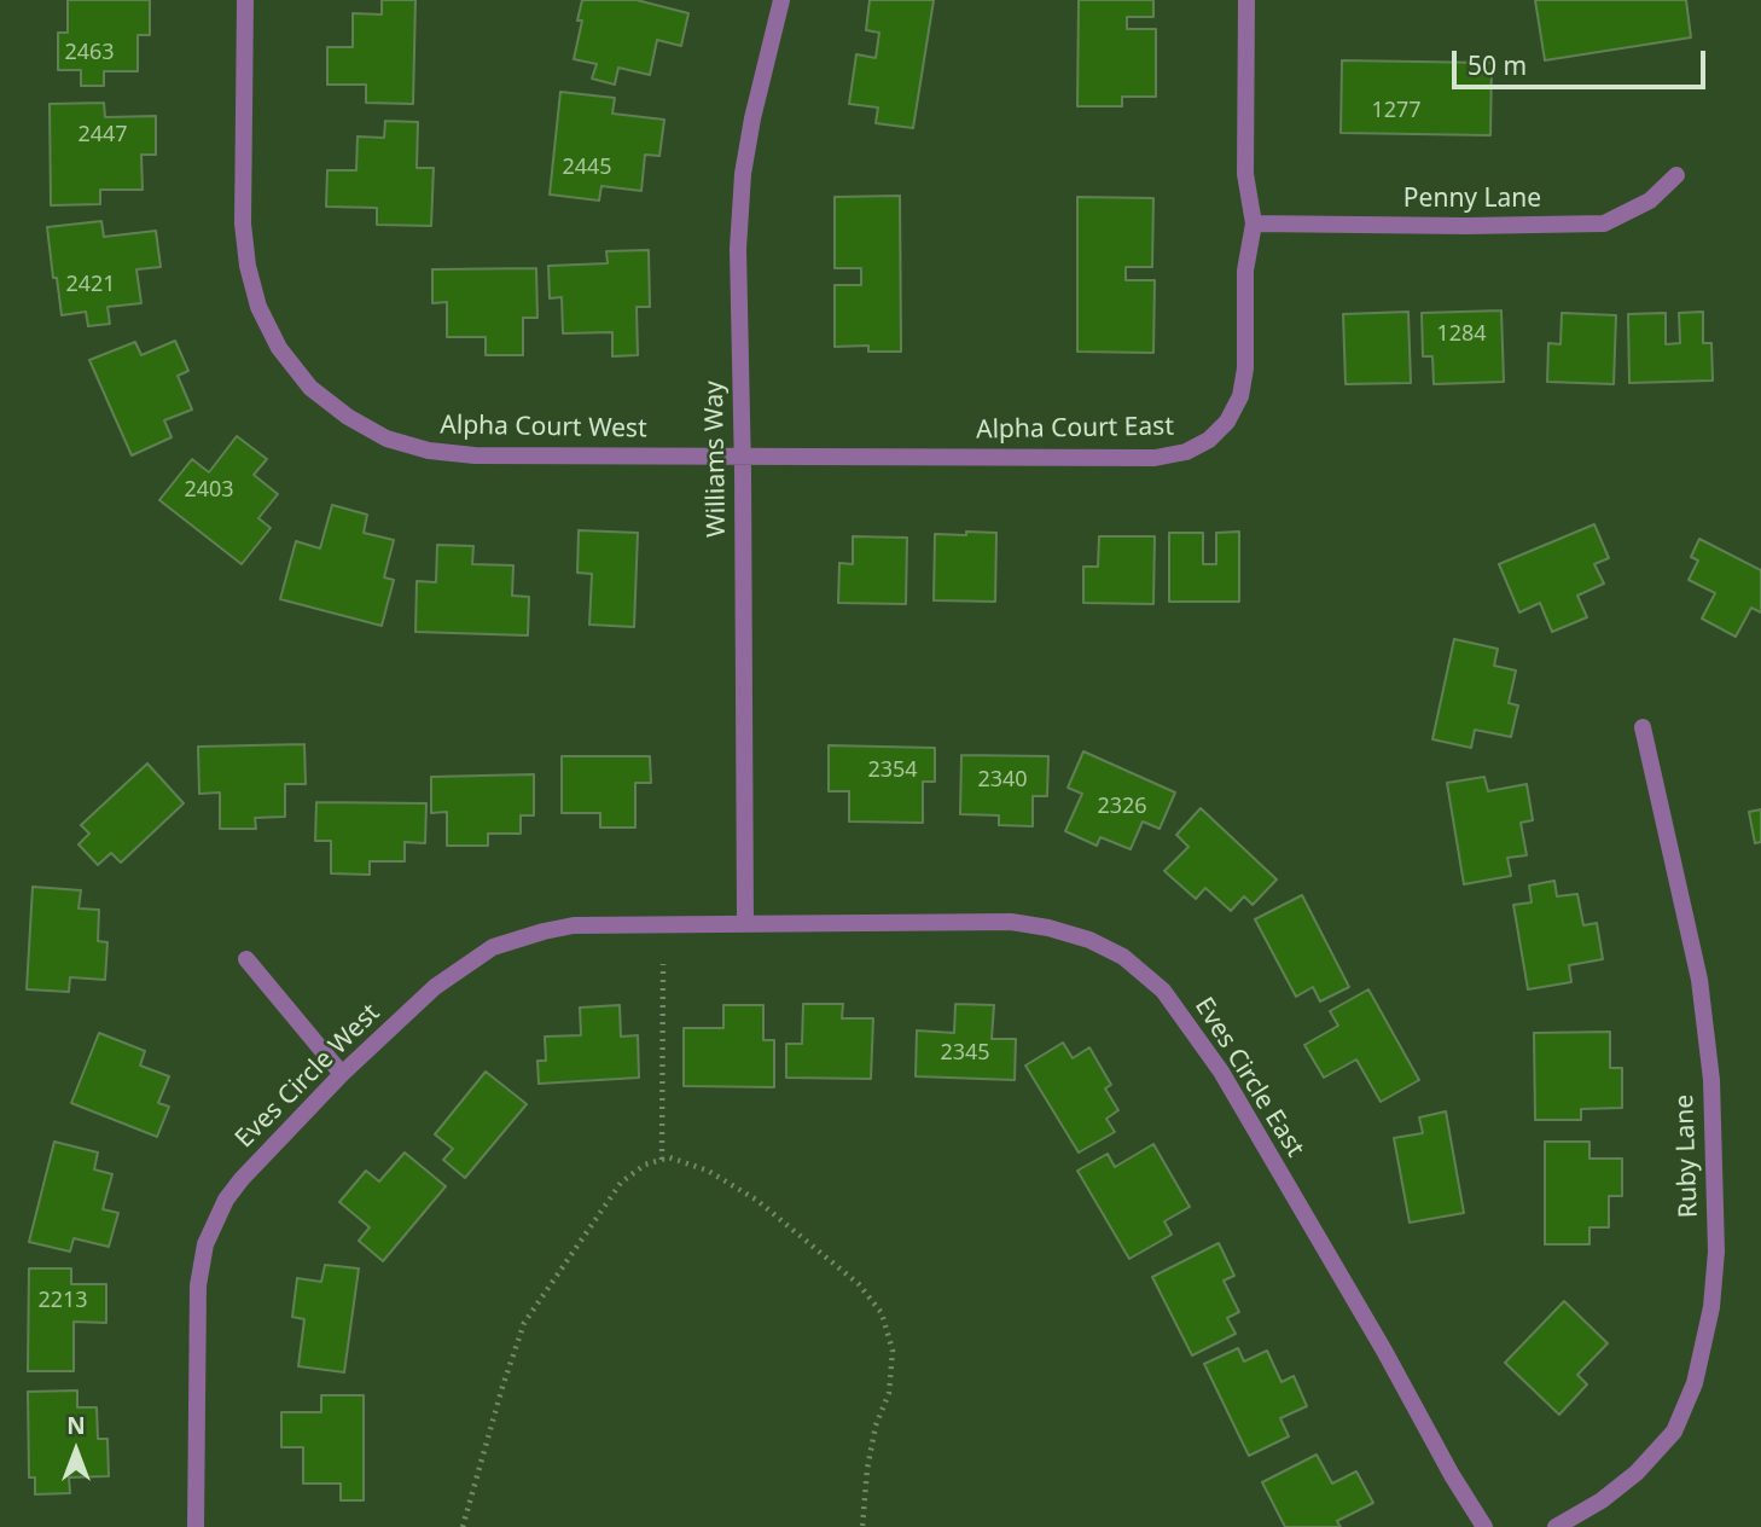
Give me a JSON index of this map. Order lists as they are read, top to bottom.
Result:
{
  "streets": {
    "street": [
      "Penny Lane",
      "Alpha Court West",
      "Alpha Court East",
      "Williams Way",
      "Eves Circle West",
      "Eves Circle East",
      "Ruby Lane"
    ]
  },
  "crossings": [
    ["Penny Lane", "Alpha Court East"],
    ["Alpha Court West", "Alpha Court East"],
    ["Alpha Court West", "Williams Way"],
    ["Alpha Court East", "Williams Way"],
    ["Williams Way", "Eves Circle West"],
    ["Williams Way", "Eves Circle East"],
    ["Eves Circle West", "Eves Circle East"]
  ],
  "house_numbers": [
    "2463",
    "1277",
    "2447",
    "2445",
    "2421",
    "1284",
    "2403",
    "2354",
    "2340",
    "2326",
    "2345",
    "2213"
  ],
  "scale_bar": "50 m",
  "north": "top"
}
